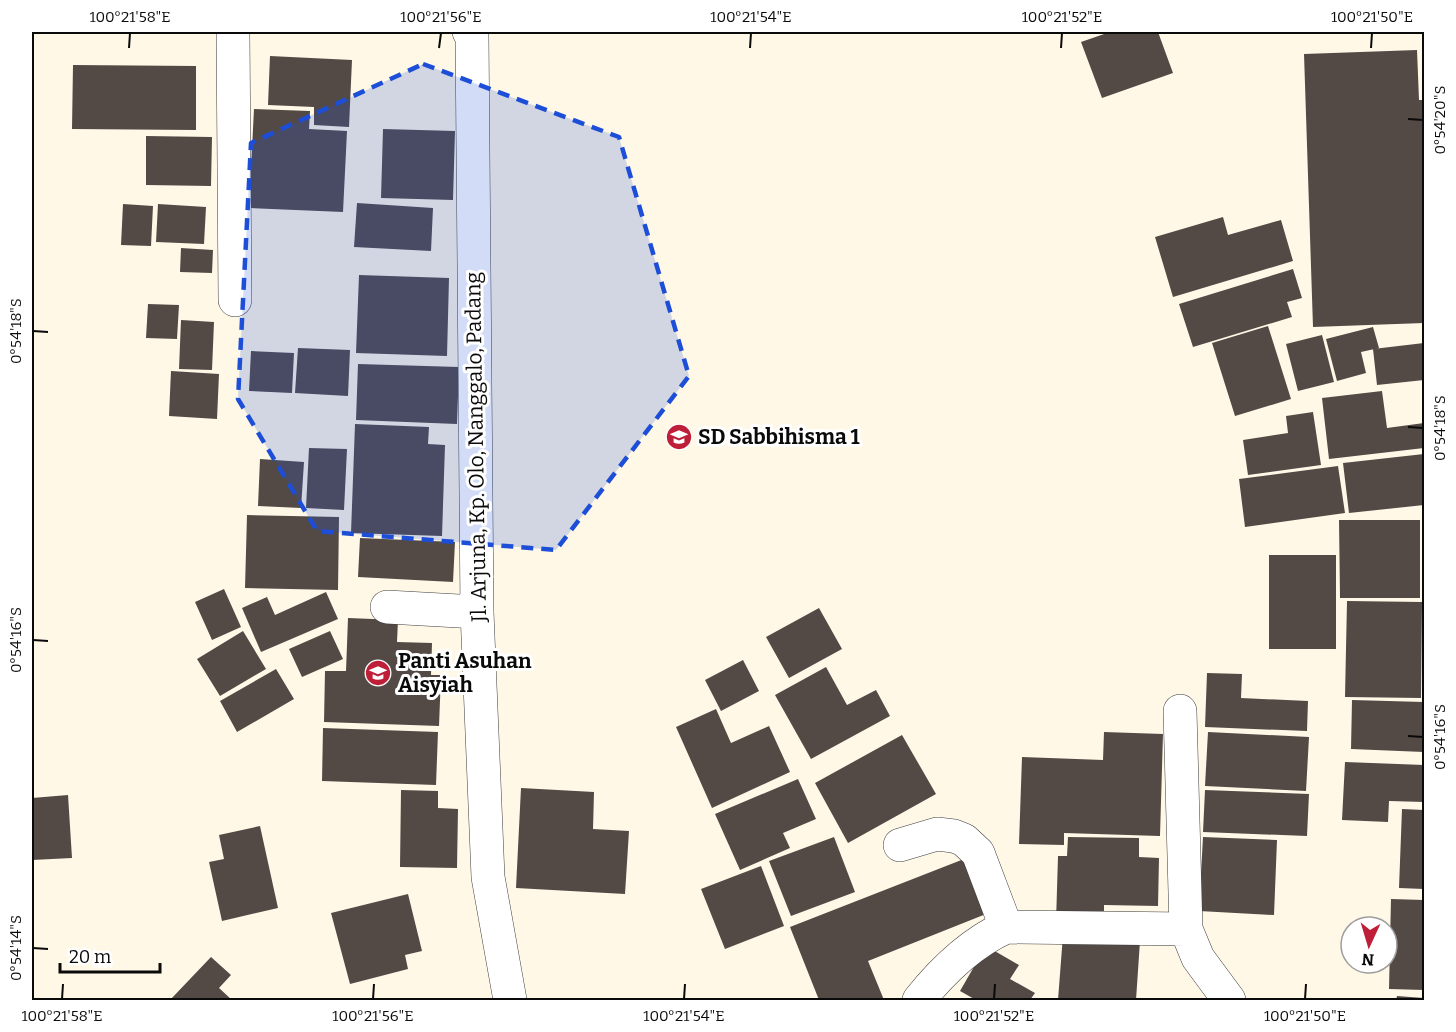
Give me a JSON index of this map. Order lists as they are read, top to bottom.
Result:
{
  "streets": {
    "street": ["Jl. Arjuna, Kp. Olo, Nanggalo, Padang"]
  },
  "places": {
    "school or university": ["SD Sabbihisma 1", "Panti Asuhan Aisyiah"]
  },
  "scale_bar": "20 m",
  "north": "bottom",
  "coordinates": [
    "100°21'58\"E",
    "100°21'56\"E",
    "100°21'54\"E",
    "100°21'52\"E",
    "100°21'50\"E",
    "0°54'20\"S",
    "0°54'18\"S",
    "0°54'16\"S",
    "0°54'14\"S"
  ]
}
